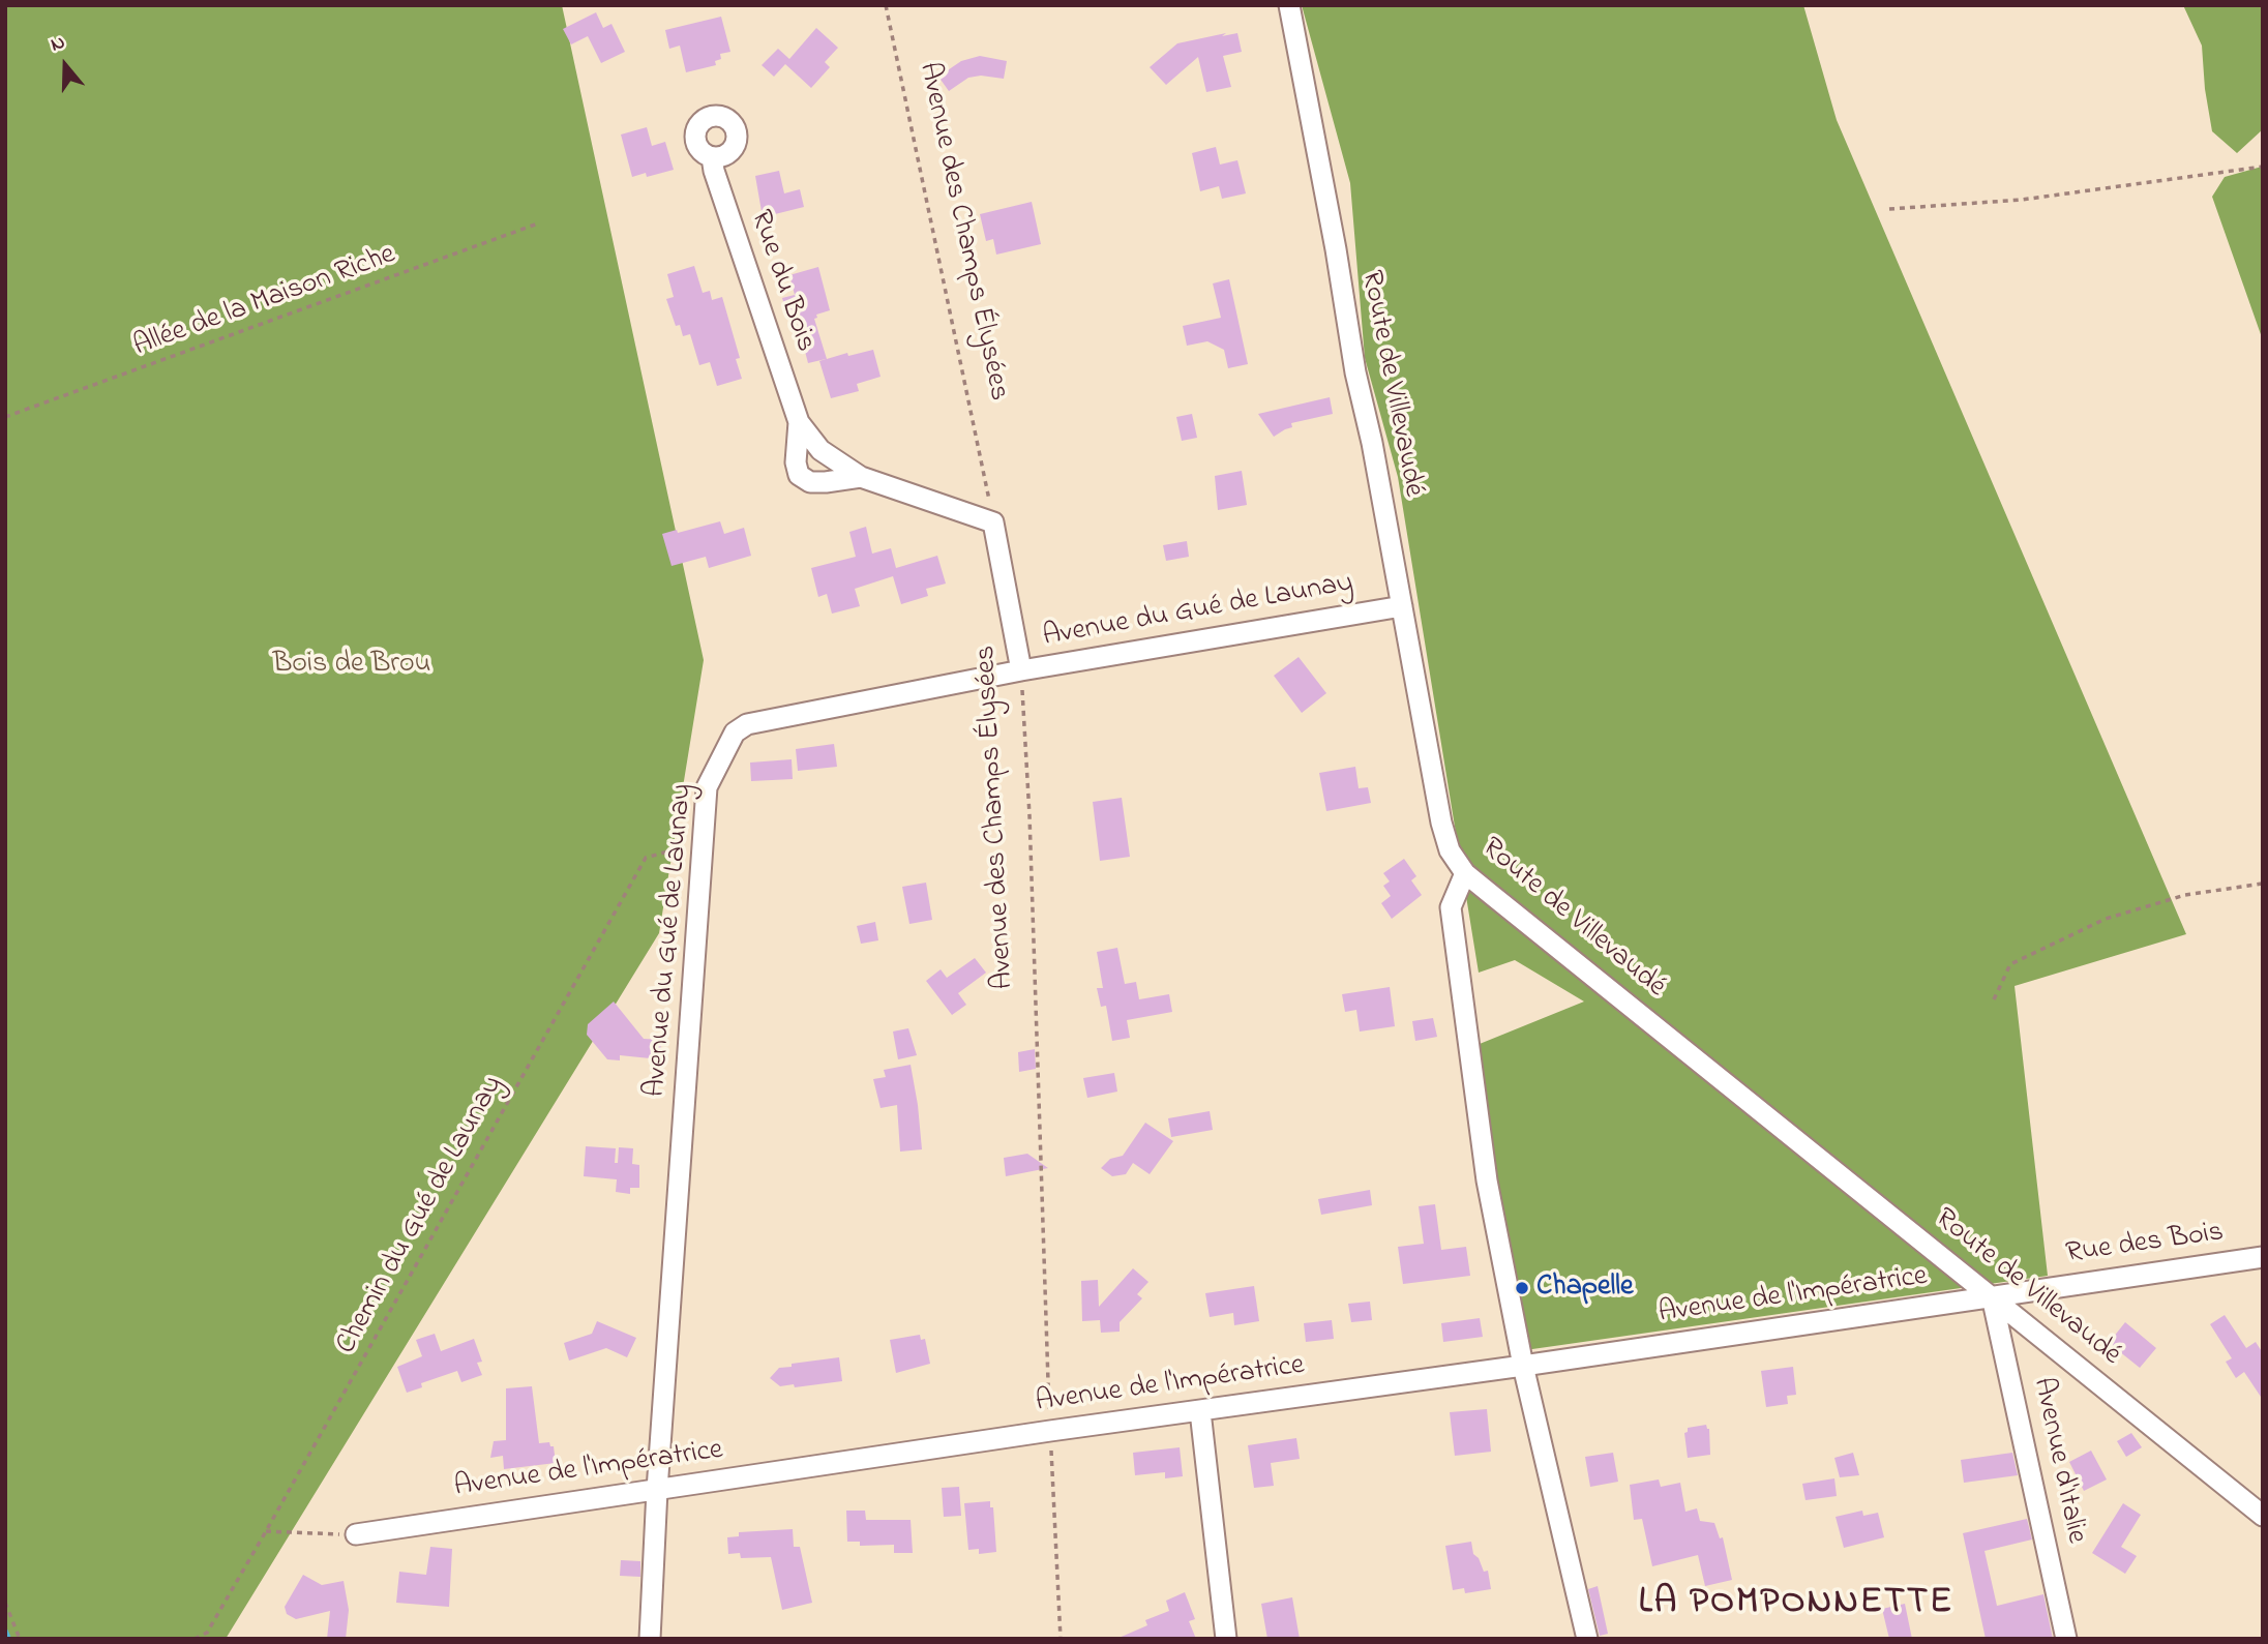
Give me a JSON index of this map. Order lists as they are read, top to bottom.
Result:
{
  "streets": {
    "street": [
      "Avenue des Champs Élysées",
      "Rue du Bois",
      "Route de Villevaudé",
      "Avenue du Gué de Launay",
      "Rue des Bois",
      "Avenue de l'Impératrice",
      "Avenue d'Italie"
    ],
    "path": ["Allée de la Maison Riche", "Chemin du Gué de Launay"]
  },
  "crossings": [
    ["Avenue des Champs Élysées", "Rue du Bois"],
    ["Avenue des Champs Élysées", "Avenue du Gué de Launay"],
    ["Avenue des Champs Élysées", "Avenue de l'Impératrice"],
    ["Route de Villevaudé", "Avenue du Gué de Launay"],
    ["Route de Villevaudé", "Rue des Bois"],
    ["Route de Villevaudé", "Avenue de l'Impératrice"],
    ["Route de Villevaudé", "Avenue d'Italie"],
    ["Avenue du Gué de Launay", "Chemin du Gué de Launay"],
    ["Avenue du Gué de Launay", "Avenue de l'Impératrice"],
    ["Rue des Bois", "Avenue de l'Impératrice"],
    ["Rue des Bois", "Avenue d'Italie"],
    ["Avenue de l'Impératrice", "Avenue d'Italie"]
  ],
  "districts": ["LA POMPONNETTE"],
  "parks": ["Bois de Brou"],
  "places": ["Chapelle"],
  "north": "top"
}
